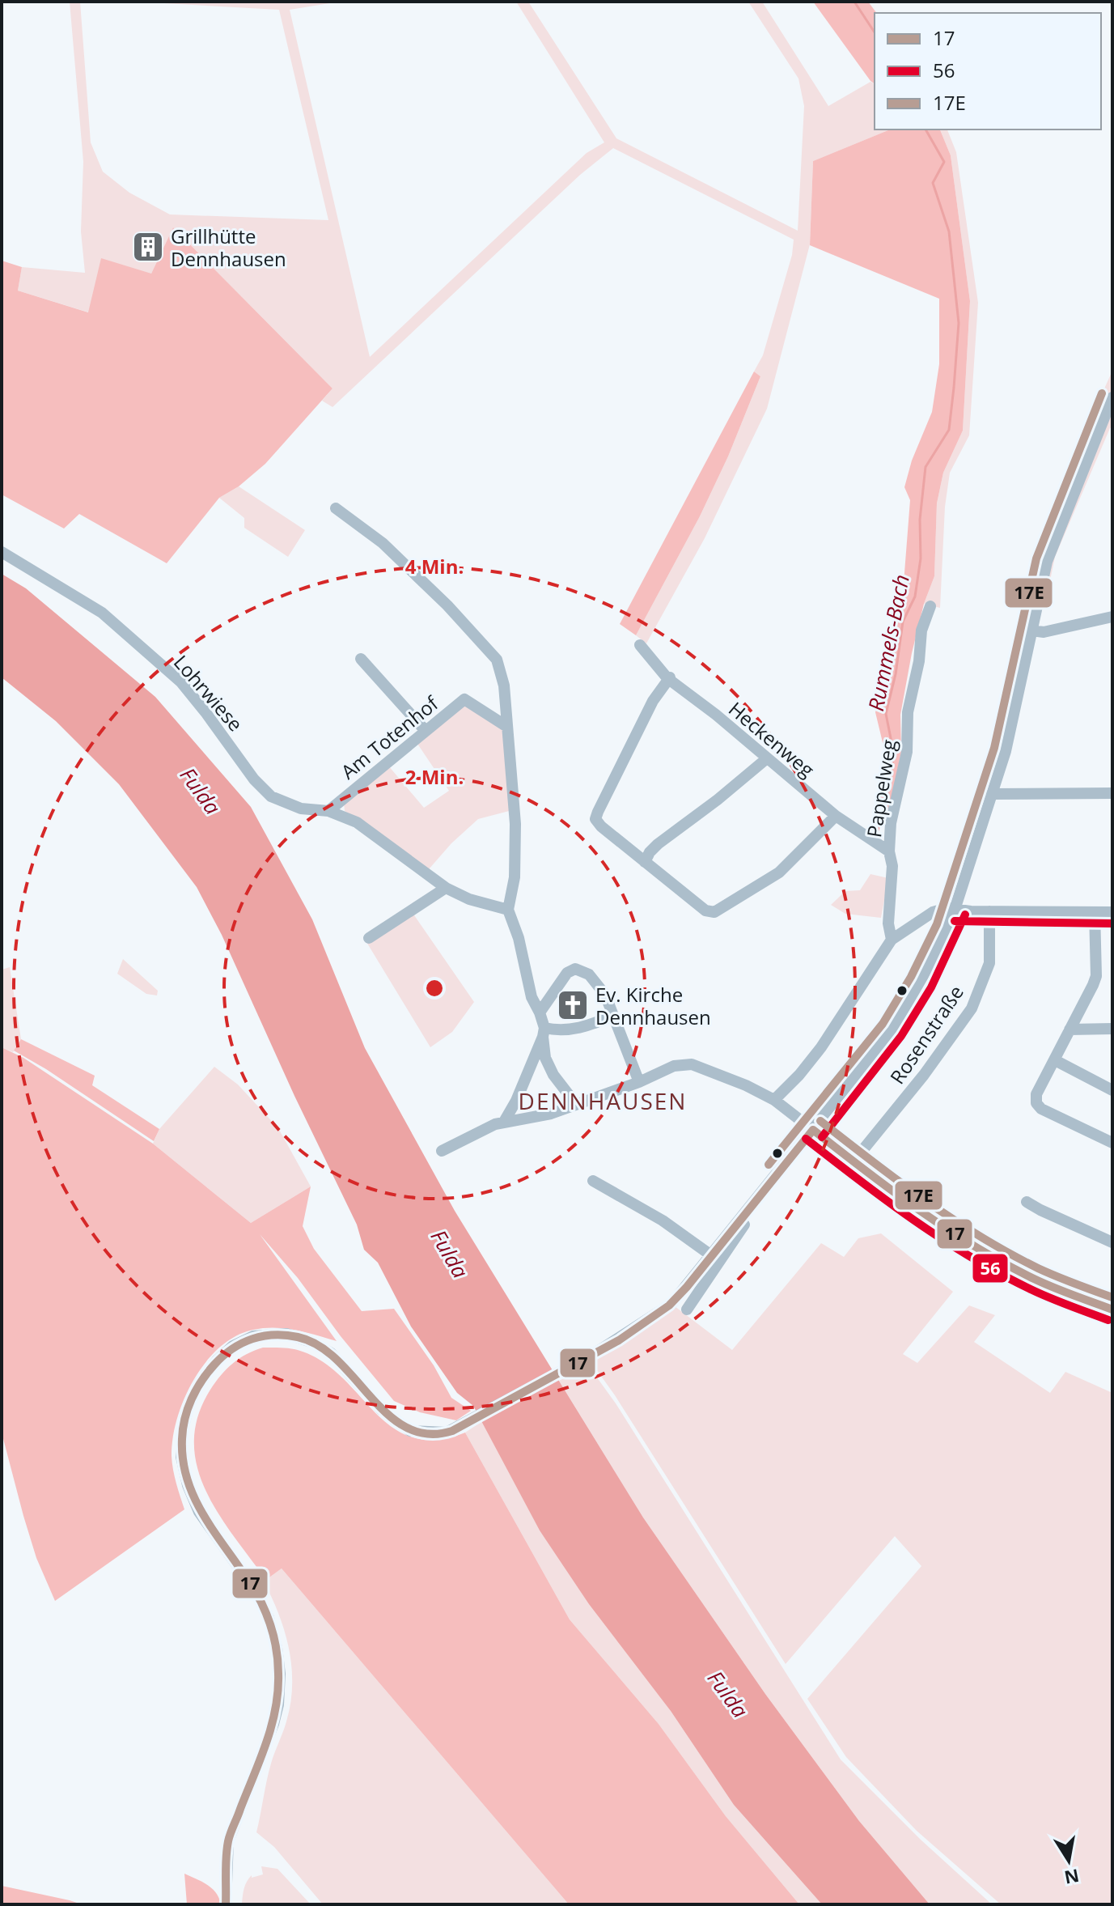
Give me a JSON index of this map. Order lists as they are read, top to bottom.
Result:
{
  "streets": {
    "street": [
      "Lohrwiese",
      "Am Totenhof",
      "Heckenweg",
      "Pappelweg",
      "Rosenstraße"
    ]
  },
  "crossings": [
    ["Lohrwiese", "Am Totenhof"],
    ["Heckenweg", "Pappelweg"]
  ],
  "districts": ["DENNHAUSEN"],
  "water": ["Rummels-Bach", "Fulda"],
  "places": {
    "building": ["Grillhütte Dennhausen"],
    "church": ["Ev. Kirche Dennhausen"]
  },
  "lines": ["transit line 17E", "transit line 56", "transit line 17"],
  "legend": ["17", "56", "17E"],
  "north": "bottom",
  "rings": ["4 Min.", "2 Min."]
}
